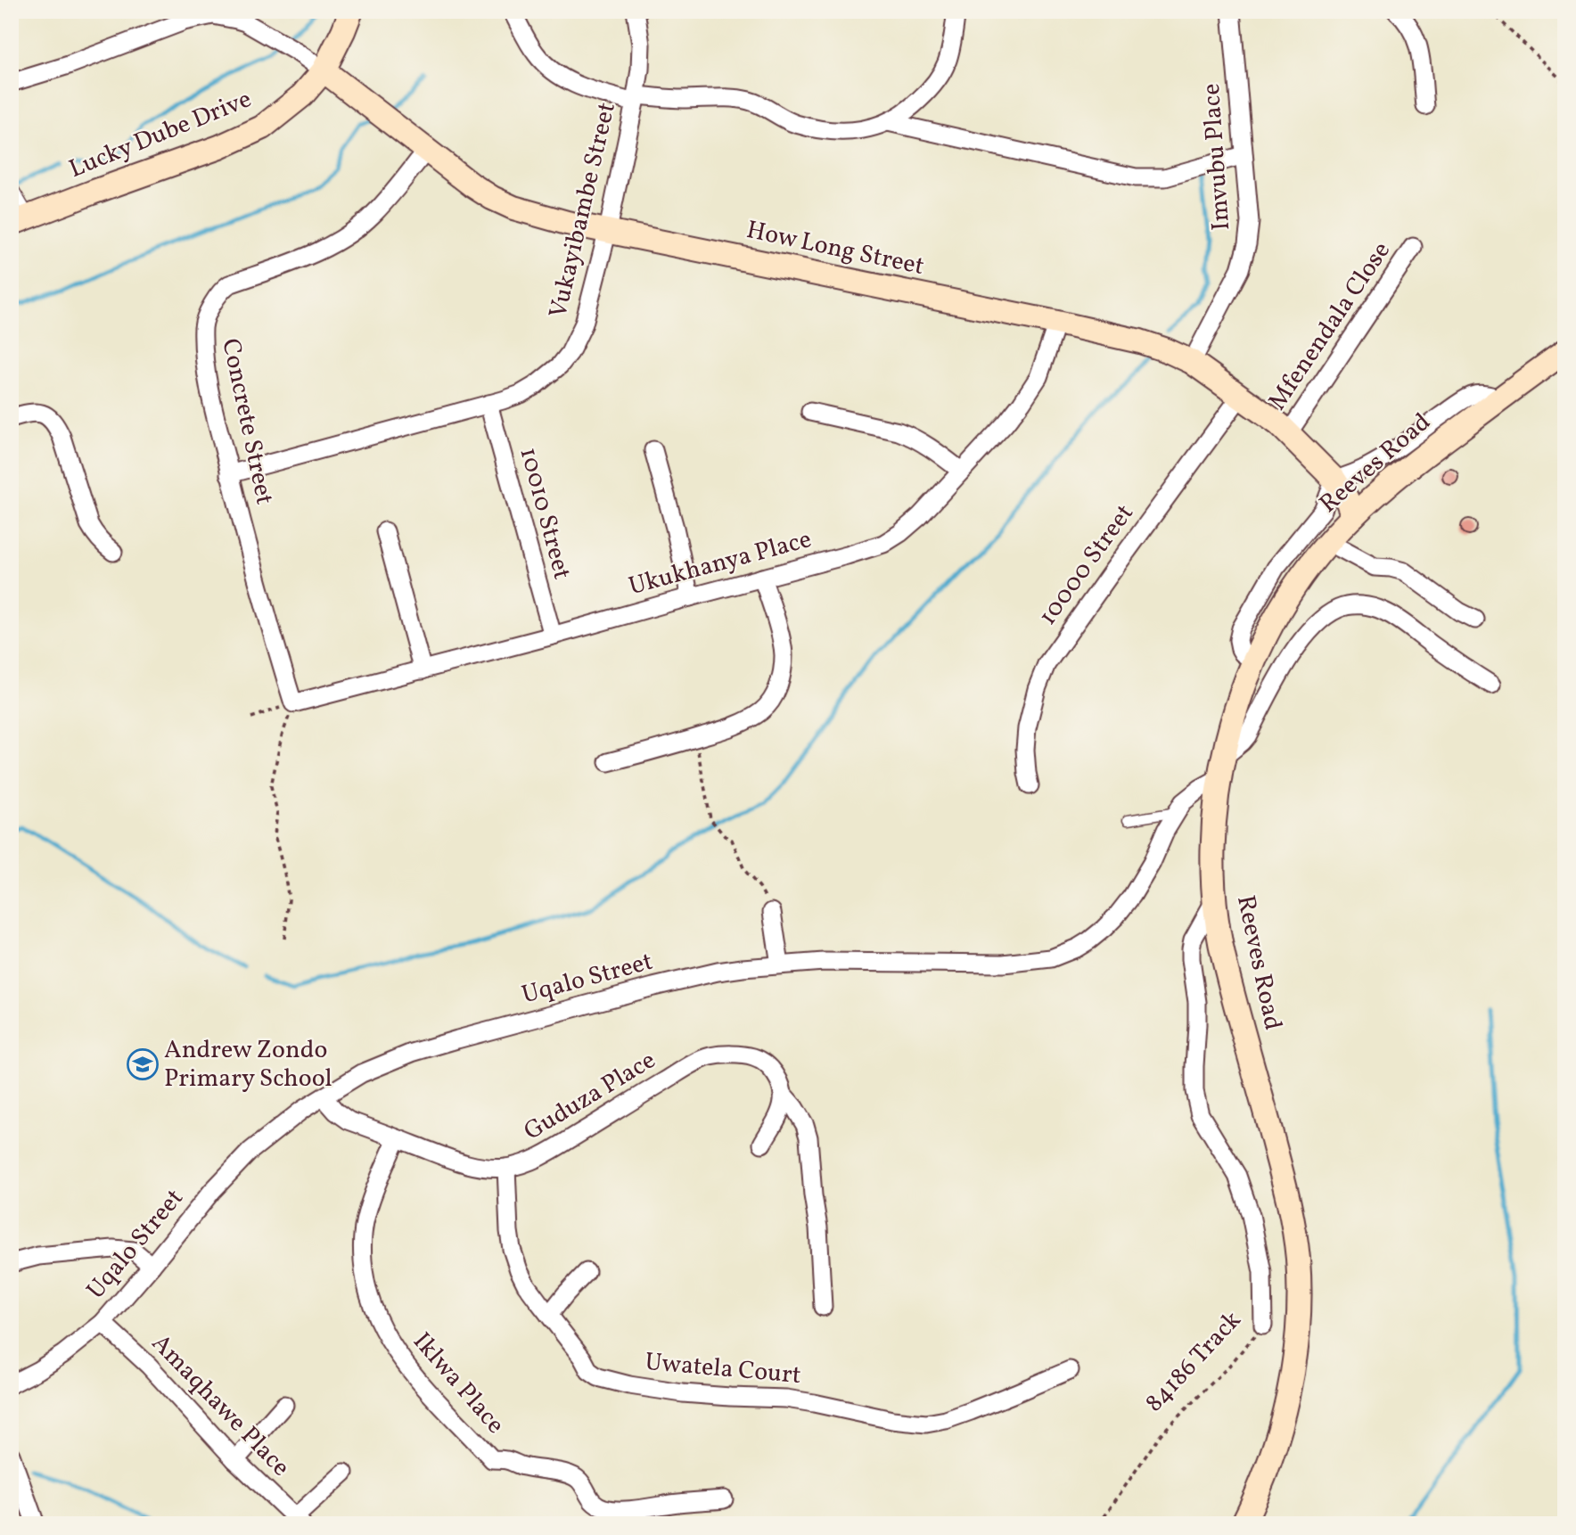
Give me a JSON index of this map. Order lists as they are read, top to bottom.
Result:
{
  "streets": {
    "street": [
      "Lucky Dube Drive",
      "Imvubu Place",
      "Vukayibambe Street",
      "How Long Street",
      "Mfenendala Close",
      "Concrete Street",
      "Reeves Road",
      "10010 Street",
      "Ukukhanya Place",
      "10000 Street",
      "Uqalo Street",
      "Guduza Place",
      "84186 Track",
      "Uwatela Court",
      "Iklwa Place",
      "Amaqhawe Place"
    ]
  },
  "crossings": [
    ["Lucky Dube Drive", "How Long Street"],
    ["Imvubu Place", "How Long Street"],
    ["Vukayibambe Street", "How Long Street"],
    ["Vukayibambe Street", "Concrete Street"],
    ["Vukayibambe Street", "10010 Street"],
    ["How Long Street", "Mfenendala Close"],
    ["How Long Street", "Concrete Street"],
    ["How Long Street", "Reeves Road"],
    ["How Long Street", "Ukukhanya Place"],
    ["How Long Street", "10000 Street"],
    ["Concrete Street", "Ukukhanya Place"],
    ["Reeves Road", "Uqalo Street"],
    ["Reeves Road", "84186 Track"],
    ["10010 Street", "Ukukhanya Place"],
    ["Uqalo Street", "Guduza Place"],
    ["Uqalo Street", "Amaqhawe Place"],
    ["Guduza Place", "Uwatela Court"],
    ["Guduza Place", "Iklwa Place"]
  ],
  "places": {
    "school or university": ["Andrew Zondo Primary School"]
  }
}
